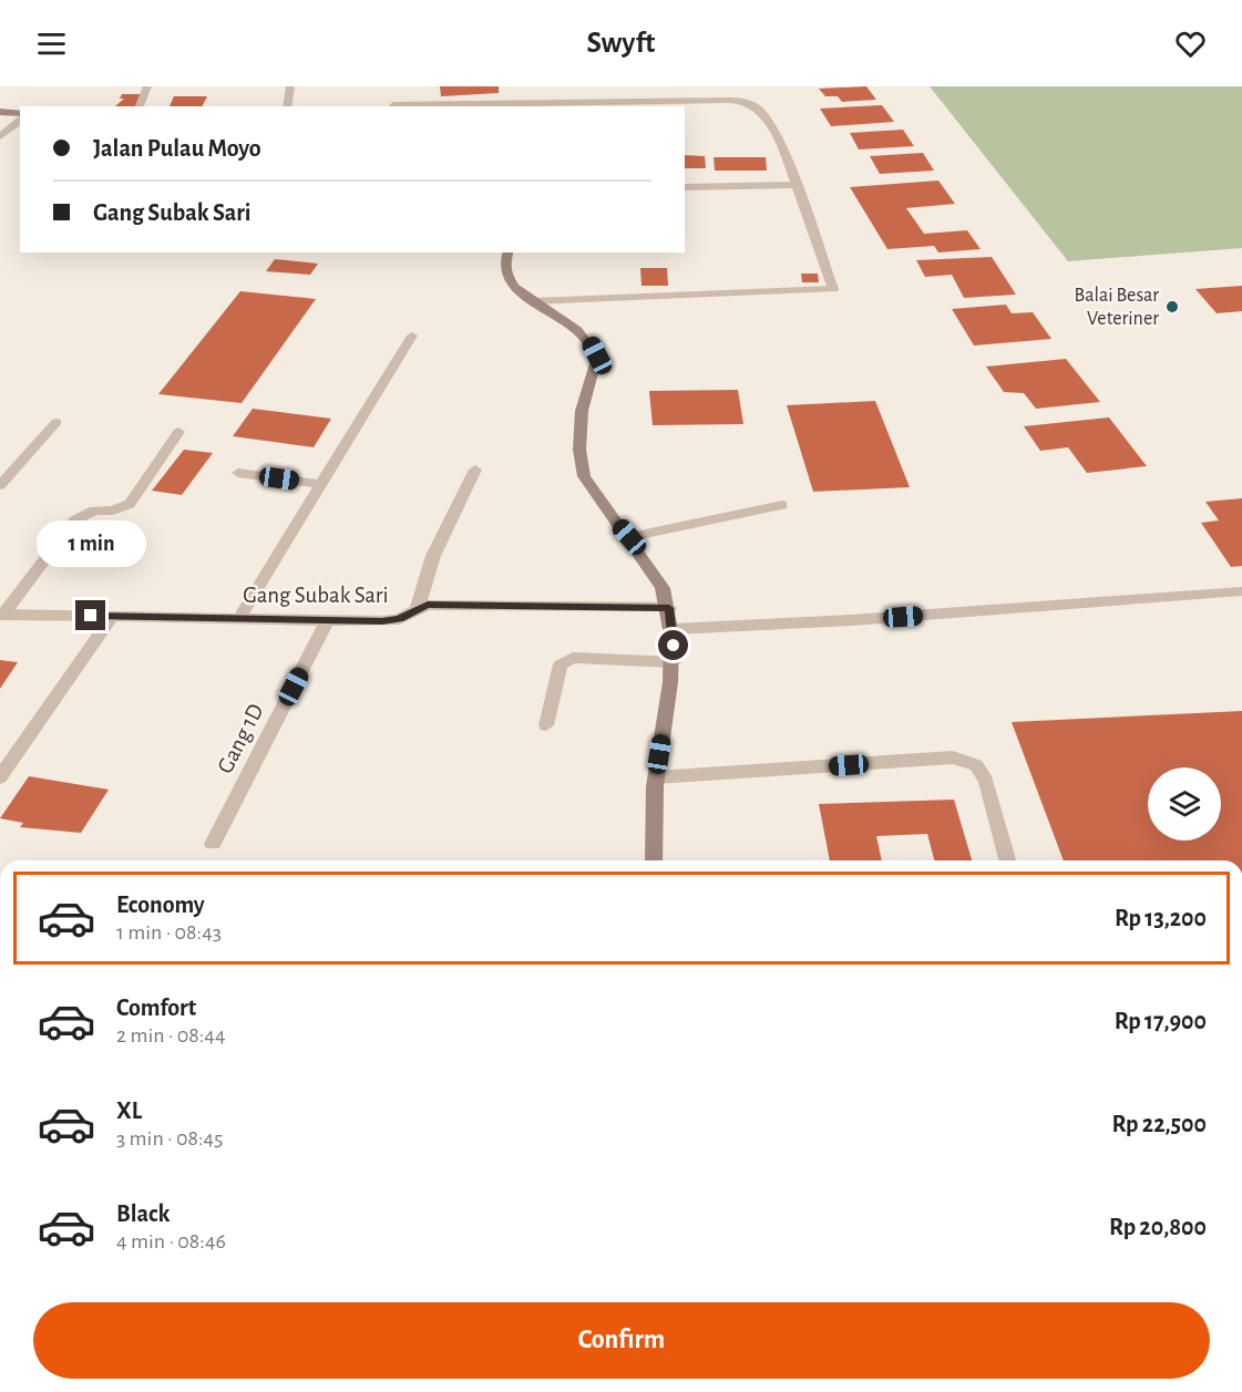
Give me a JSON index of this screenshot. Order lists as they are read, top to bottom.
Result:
{
  "streets": {
    "street": ["Gang Subak Sari", "Gang 1D"]
  },
  "crossings": [
    ["Gang Subak Sari", "Gang 1D"]
  ],
  "places": ["Balai Besar Veteriner"],
  "page": {
    "header": "Swyft",
    "banner": ["Jalan Pulau Moyo", "Gang Subak Sari"],
    "bubble": "1 min",
    "list": [
      {
        "name": "Economy",
        "note": "1 min · 08:43",
        "value": "Rp 13,200"
      },
      {
        "name": "Comfort",
        "note": "2 min · 08:44",
        "value": "Rp 17,900"
      },
      {
        "name": "XL",
        "note": "3 min · 08:45",
        "value": "Rp 22,500"
      },
      {
        "name": "Black",
        "note": "4 min · 08:46",
        "value": "Rp 20,800"
      }
    ],
    "buttons": "Confirm"
  }
}
